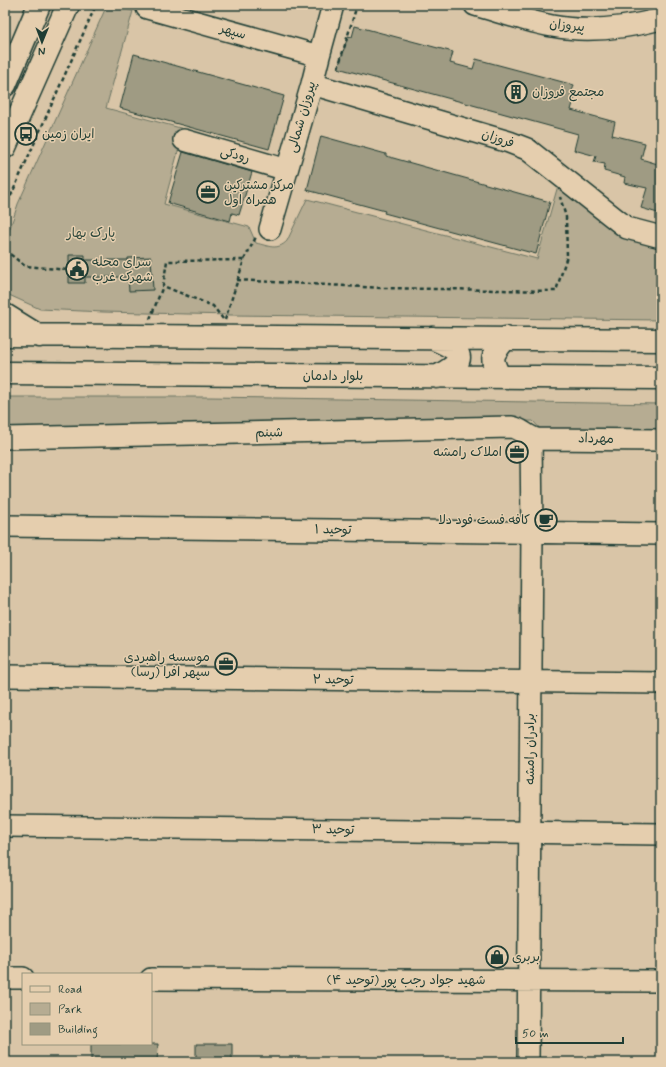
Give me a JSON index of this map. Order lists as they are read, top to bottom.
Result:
{
  "streets": {
    "main road": ["بلوار دادمان"],
    "street": [
      "پیروزان",
      "سپهر",
      "پیروزان شمالی",
      "فروزان",
      "رودکی",
      "شبنم",
      "مهرداد",
      "توحید ۱",
      "توحید ۲",
      "برادران رامشه",
      "توحید ۳",
      "شهید جواد رجب پور (توحید ۴)"
    ]
  },
  "crossings": [
    ["سپهر", "پیروزان شمالی"],
    ["پیروزان شمالی", "فروزان"],
    ["پیروزان شمالی", "رودکی"],
    ["شبنم", "مهرداد"],
    ["شبنم", "برادران رامشه"],
    ["مهرداد", "برادران رامشه"],
    ["توحید ۱", "برادران رامشه"],
    ["توحید ۲", "برادران رامشه"],
    ["برادران رامشه", "توحید ۳"],
    ["برادران رامشه", "شهید جواد رجب پور (توحید ۴)"]
  ],
  "parks": ["پارک بهار"],
  "places": {
    "building": ["مجتمع فروزان"],
    "bus stop": ["ایران زمین"],
    "office": ["مرکز مشترکین همراه اول", "املاک رامشه", "موسسه راهبردی سپهر افرا (رسا)"],
    "public building": ["سرای محله شهرک غرب"],
    "cafe": ["کافه فست فود دلا"],
    "shop": ["بربری"]
  },
  "legend": ["Road", "Park", "Building"],
  "scale_bar": "50 m",
  "north": "bottom"
}
